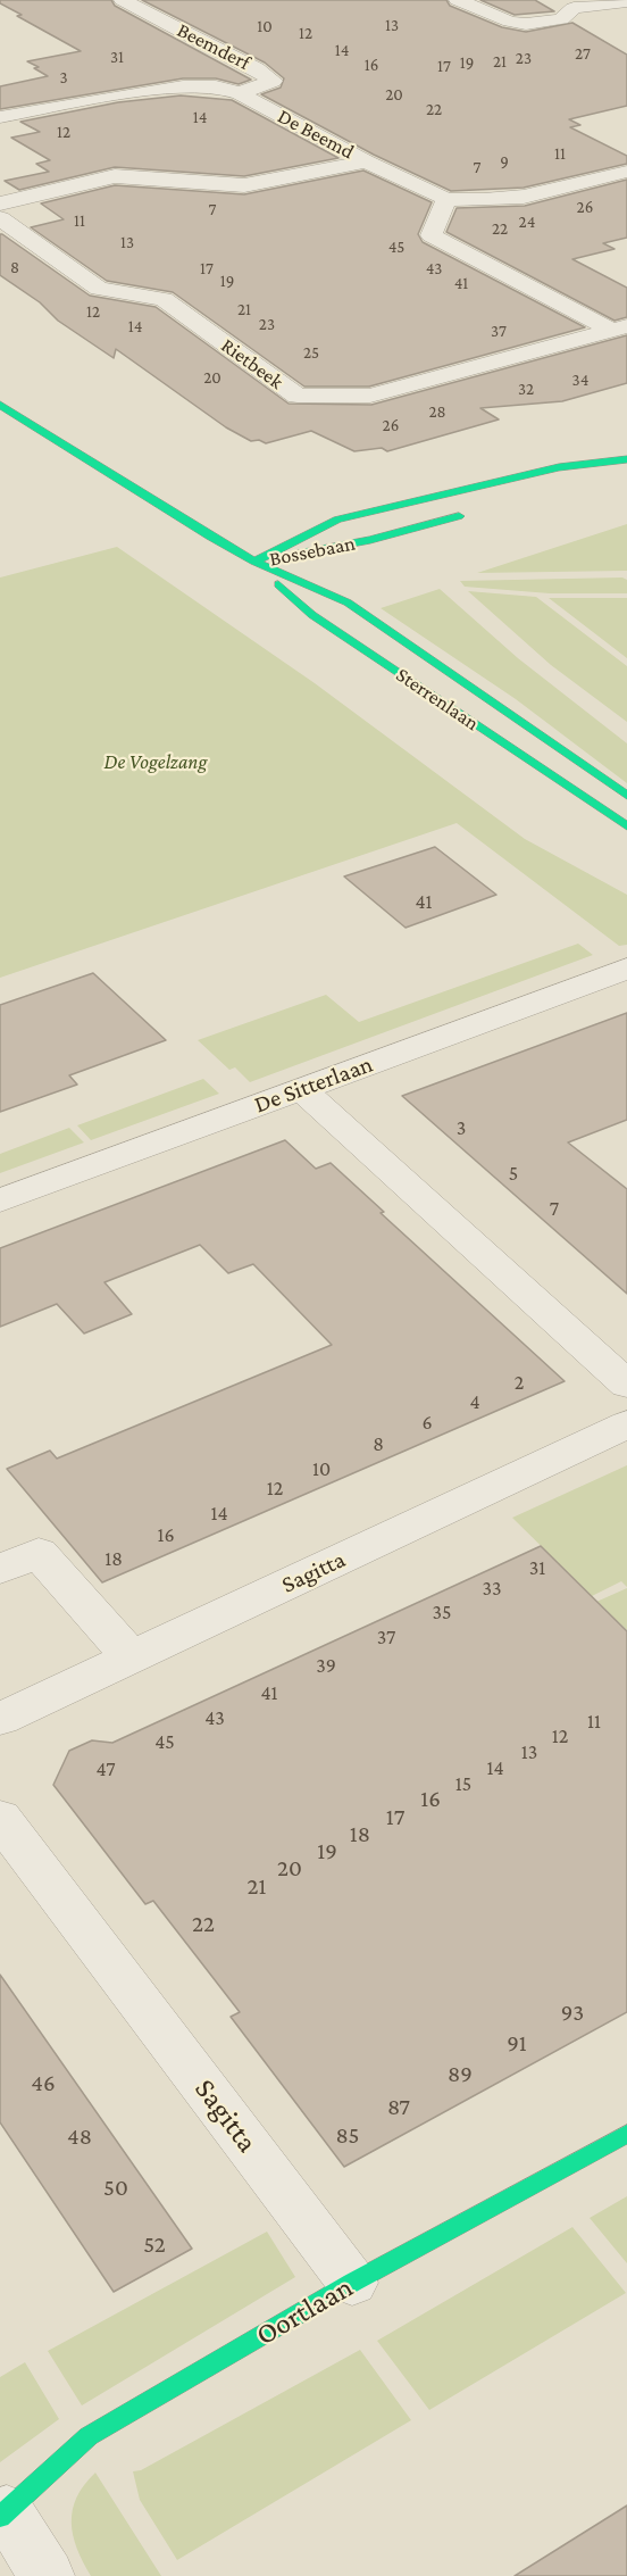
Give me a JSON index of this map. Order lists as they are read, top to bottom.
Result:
{
  "streets": {
    "street": [
      "Beemderf",
      "De Beemd",
      "Rietbeek",
      "Bossebaan",
      "Sterrenlaan",
      "De Sitterlaan",
      "Sagitta",
      "Oortlaan"
    ]
  },
  "crossings": [
    ["Beemderf", "De Beemd"],
    ["De Beemd", "Rietbeek"],
    ["Bossebaan", "Sterrenlaan"],
    ["Sagitta", "Oortlaan"]
  ],
  "parks": ["De Vogelzang"],
  "house_numbers": [
    "13",
    "10",
    "12",
    "14",
    "27",
    "31",
    "23",
    "21",
    "19",
    "16",
    "17",
    "3",
    "20",
    "22",
    "14",
    "12",
    "11",
    "9",
    "7",
    "26",
    "7",
    "11",
    "24",
    "22",
    "13",
    "45",
    "8",
    "17",
    "43",
    "19",
    "41",
    "21",
    "12",
    "23",
    "14",
    "37",
    "25",
    "20",
    "34",
    "32",
    "28",
    "26",
    "41",
    "3",
    "5",
    "7",
    "2",
    "4",
    "6",
    "8",
    "10",
    "12",
    "14",
    "16",
    "18",
    "31",
    "33",
    "35",
    "37",
    "39",
    "41",
    "43",
    "11",
    "12",
    "45",
    "13",
    "14",
    "47",
    "15",
    "16",
    "17",
    "18",
    "19",
    "20",
    "21",
    "22",
    "93",
    "91",
    "89",
    "46",
    "87",
    "85",
    "48",
    "50",
    "52"
  ]
}
